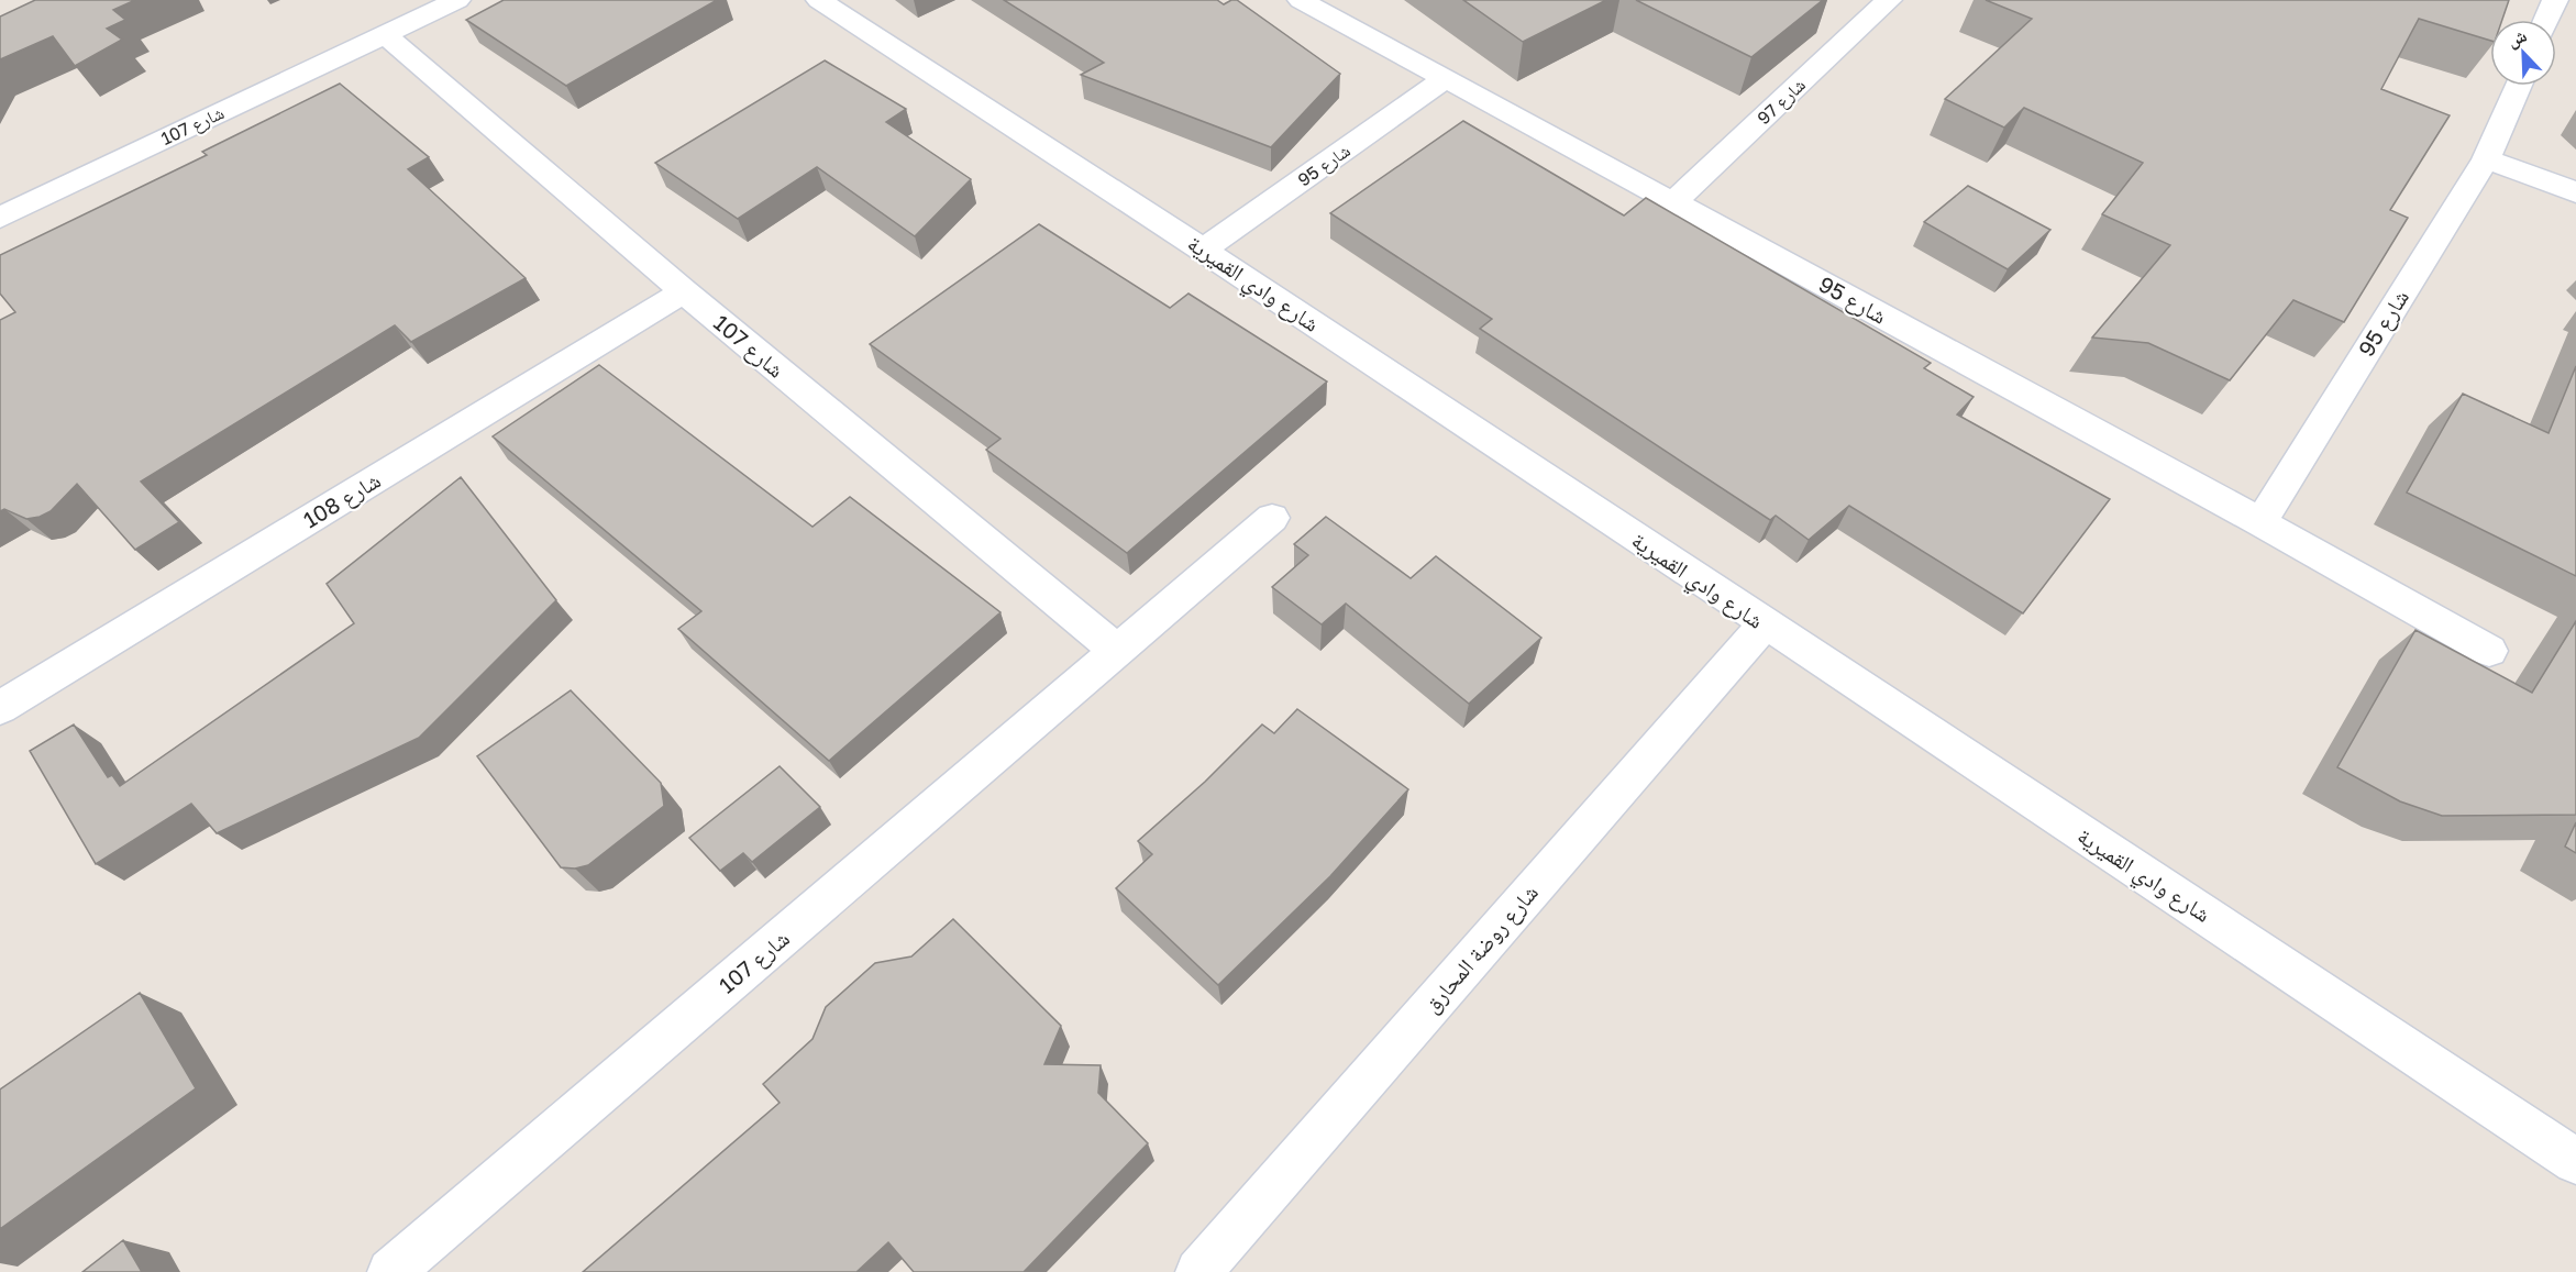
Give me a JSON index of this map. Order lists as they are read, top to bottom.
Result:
{
  "streets": {
    "street": [
      "شارع 97",
      "شارع 107",
      "شارع 95",
      "شارع وادي القميرية",
      "شارع 108",
      "شارع روضة المحارق"
    ]
  },
  "crossings": [
    ["شارع 97", "شارع 95"],
    ["شارع 107", "شارع 108"],
    ["شارع 95", "شارع وادي القميرية"],
    ["شارع وادي القميرية", "شارع روضة المحارق"]
  ],
  "north": "top left"
}
